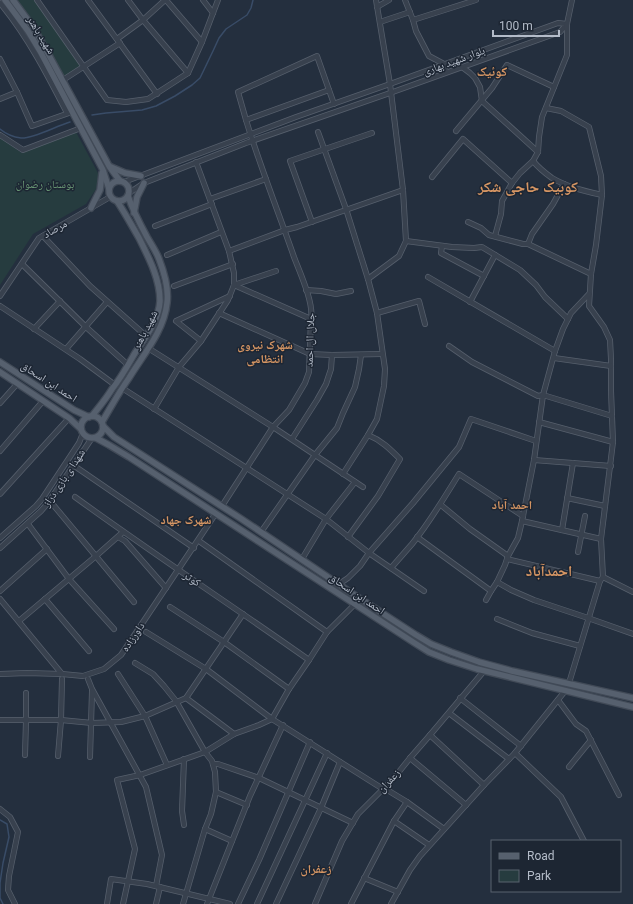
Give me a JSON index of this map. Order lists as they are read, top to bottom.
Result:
{
  "streets": {
    "main road": ["شهید باهنر", "احمد ابن اسحاق"],
    "street": [
      "بلوار شهید بهاری",
      "مرصاد",
      "جلال ال احمد",
      "شهدا ی بازی دراز",
      "کوثر",
      "داورزاده",
      "زعفران"
    ]
  },
  "crossings": [
    ["شهید باهنر", "بلوار شهید بهاری"],
    ["شهید باهنر", "مرصاد"],
    ["شهید باهنر", "احمد ابن اسحاق"],
    ["شهید باهنر", "شهدا ی بازی دراز"],
    ["بلوار شهید بهاری", "مرصاد"],
    ["بلوار شهید بهاری", "جلال ال احمد"],
    ["جلال ال احمد", "احمد ابن اسحاق"],
    ["احمد ابن اسحاق", "شهدا ی بازی دراز"],
    ["احمد ابن اسحاق", "داورزاده"],
    ["احمد ابن اسحاق", "زعفران"],
    ["کوثر", "داورزاده"]
  ],
  "districts": [
    "کوئیک",
    "کوبیک حاجی شکر",
    "شهرک نیروی انتظامی",
    "احمد آباد",
    "شهرک جهاد",
    "احمدآباد",
    "زعفران"
  ],
  "parks": ["بوستان رضوان"],
  "legend": ["Road", "Park"],
  "scale_bar": "100 m"
}
